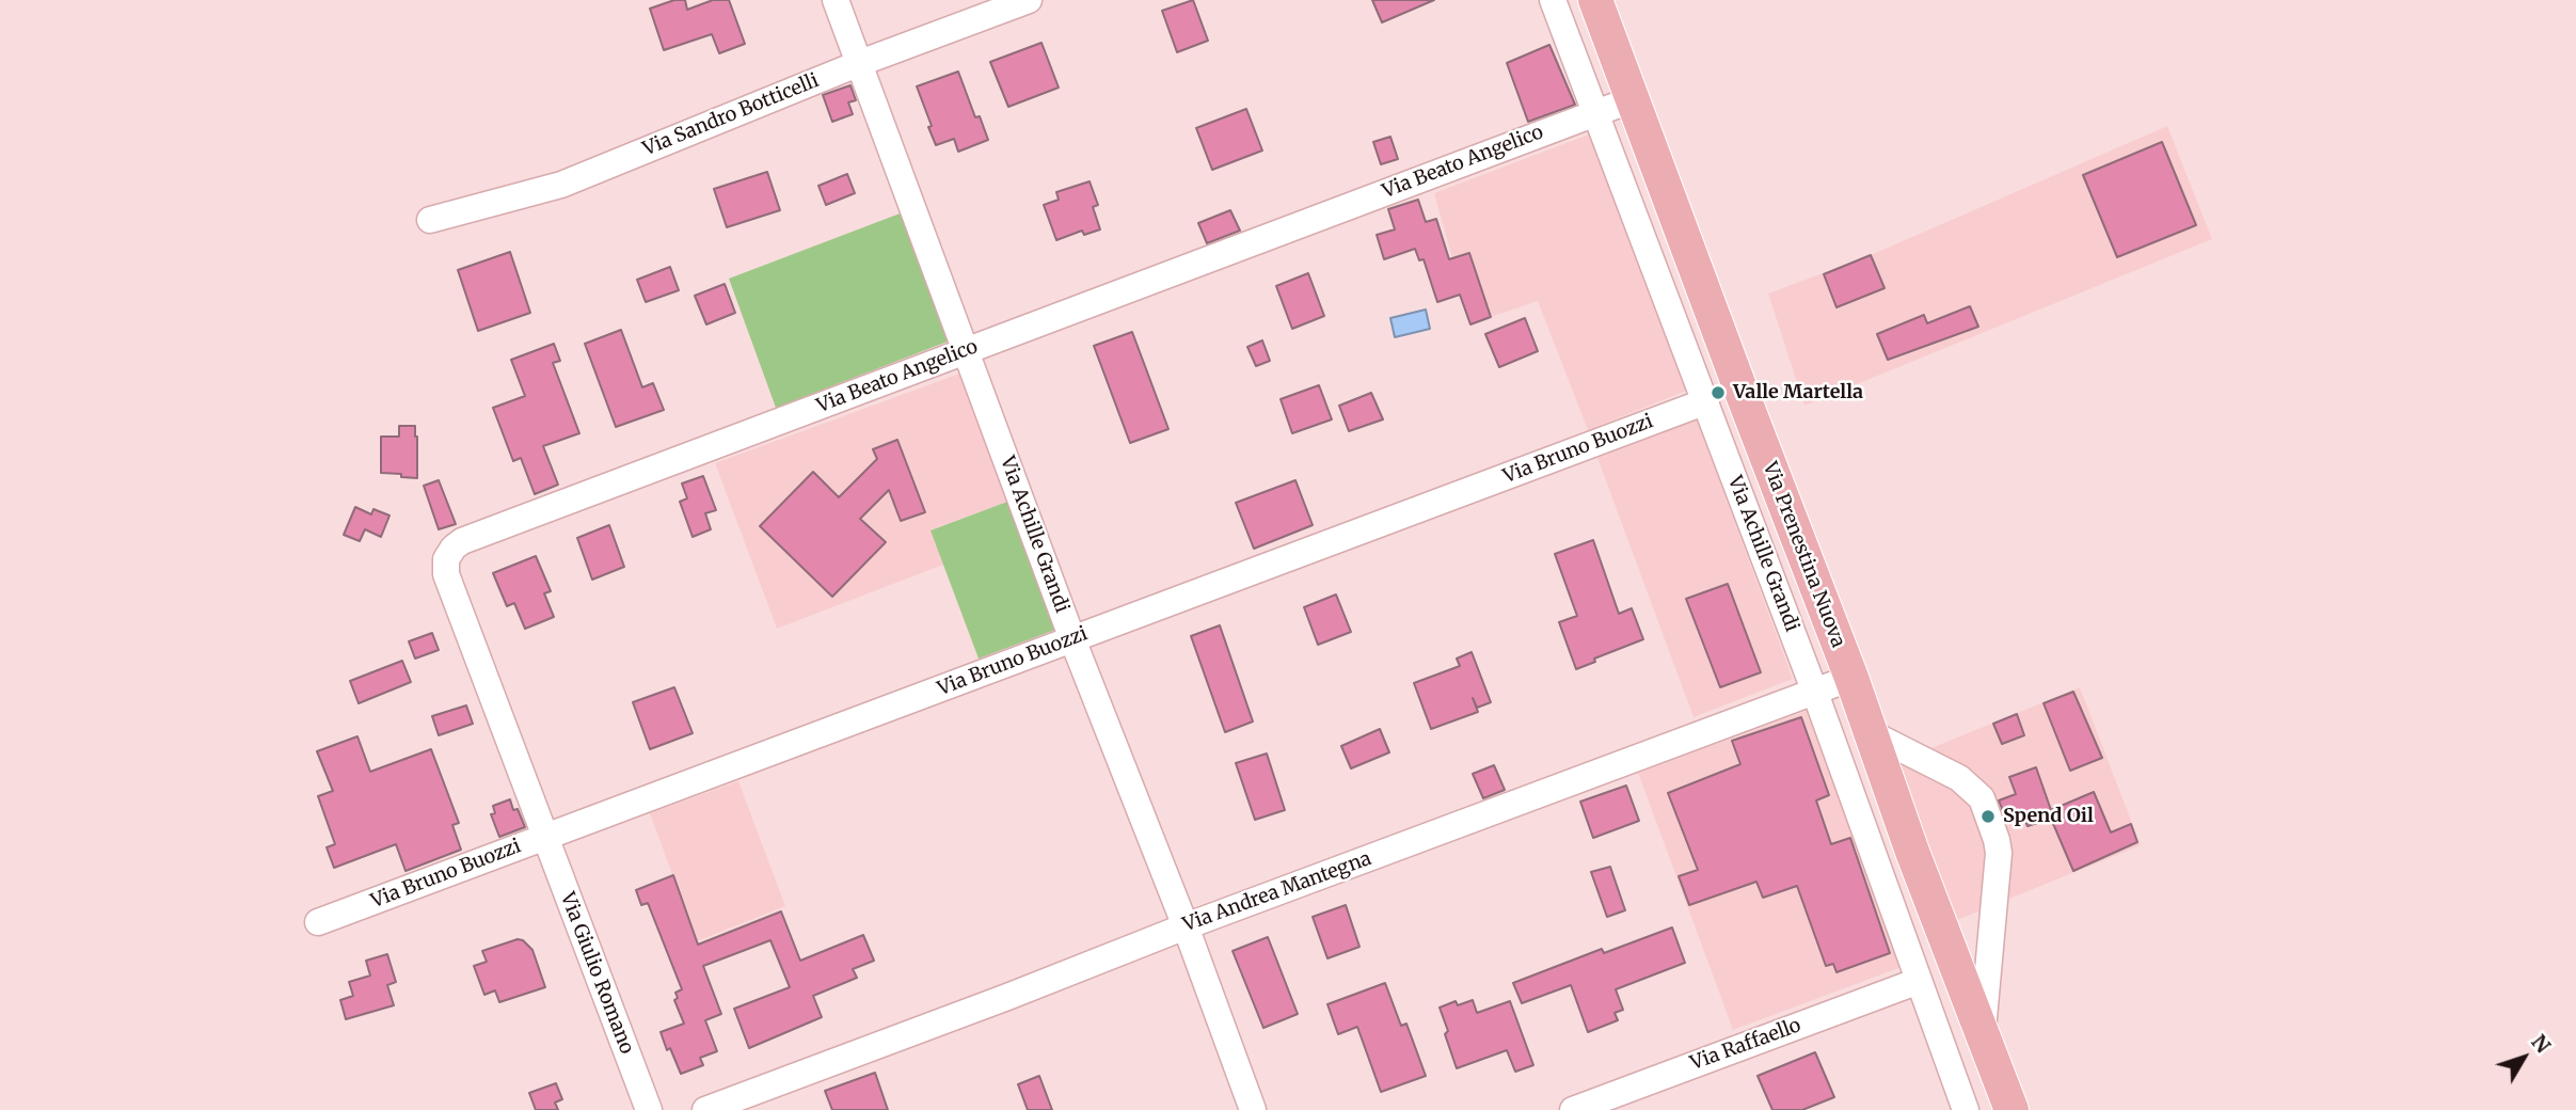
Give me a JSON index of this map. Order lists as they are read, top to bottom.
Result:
{
  "streets": {
    "main road": ["Via Prenestina Nuova"],
    "street": [
      "Via Sandro Botticelli",
      "Via Beato Angelico",
      "Via Bruno Buozzi",
      "Via Achille Grandi",
      "Via Andrea Mantegna",
      "Via Giulio Romano",
      "Via Raffaello"
    ]
  },
  "crossings": [
    ["Via Sandro Botticelli", "Via Achille Grandi"],
    ["Via Beato Angelico", "Via Bruno Buozzi"],
    ["Via Beato Angelico", "Via Achille Grandi"],
    ["Via Beato Angelico", "Via Prenestina Nuova"],
    ["Via Beato Angelico", "Via Giulio Romano"],
    ["Via Bruno Buozzi", "Via Achille Grandi"],
    ["Via Bruno Buozzi", "Via Giulio Romano"],
    ["Via Achille Grandi", "Via Andrea Mantegna"],
    ["Via Achille Grandi", "Via Raffaello"],
    ["Via Prenestina Nuova", "Via Andrea Mantegna"]
  ],
  "places": ["Valle Martella", "Spend Oil"],
  "north": "top right"
}
